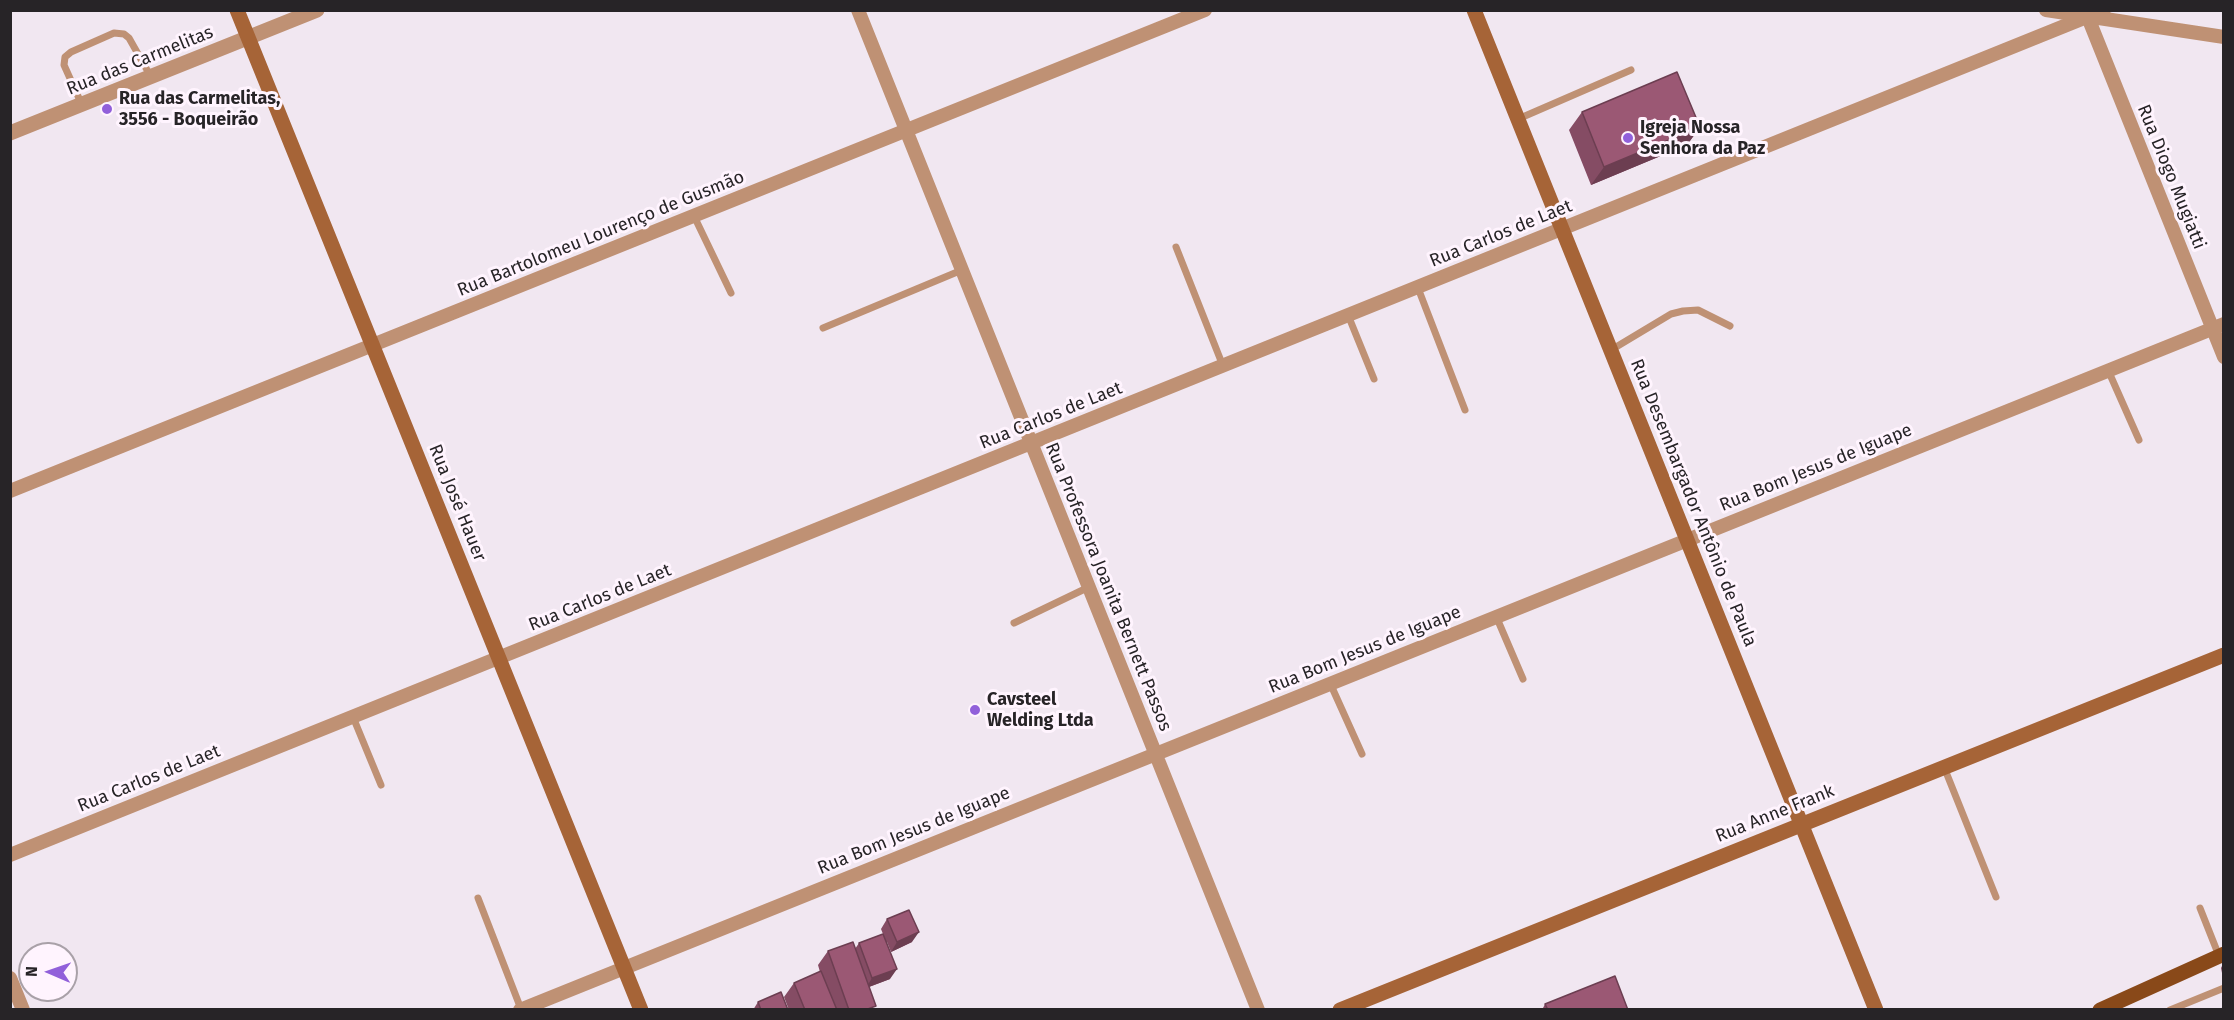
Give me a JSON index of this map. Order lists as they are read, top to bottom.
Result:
{
  "streets": {
    "main road": ["Rua José Hauer", "Rua Desembargador Antônio de Paula", "Rua Anne Frank"],
    "street": [
      "Rua das Carmelitas",
      "Rua Diogo Mugiatti",
      "Rua Bartolomeu Lourenço de Gusmão",
      "Rua Carlos de Laet",
      "Rua Bom Jesus de Iguape",
      "Rua Professora Joanita Bernett Passos"
    ]
  },
  "crossings": [
    ["Rua das Carmelitas", "Rua José Hauer"],
    ["Rua Diogo Mugiatti", "Rua Carlos de Laet"],
    ["Rua Diogo Mugiatti", "Rua Bom Jesus de Iguape"],
    ["Rua Bartolomeu Lourenço de Gusmão", "Rua José Hauer"],
    ["Rua Bartolomeu Lourenço de Gusmão", "Rua Professora Joanita Bernett Passos"],
    ["Rua Carlos de Laet", "Rua José Hauer"],
    ["Rua Carlos de Laet", "Rua Desembargador Antônio de Paula"],
    ["Rua Carlos de Laet", "Rua Professora Joanita Bernett Passos"],
    ["Rua Bom Jesus de Iguape", "Rua José Hauer"],
    ["Rua Bom Jesus de Iguape", "Rua Desembargador Antônio de Paula"],
    ["Rua Bom Jesus de Iguape", "Rua Professora Joanita Bernett Passos"],
    ["Rua Desembargador Antônio de Paula", "Rua Anne Frank"]
  ],
  "places": ["Rua das Carmelitas, 3556 - Boqueirão", "Igreja Nossa Senhora da Paz", "Cavsteel Welding Ltda"],
  "north": "left"
}
